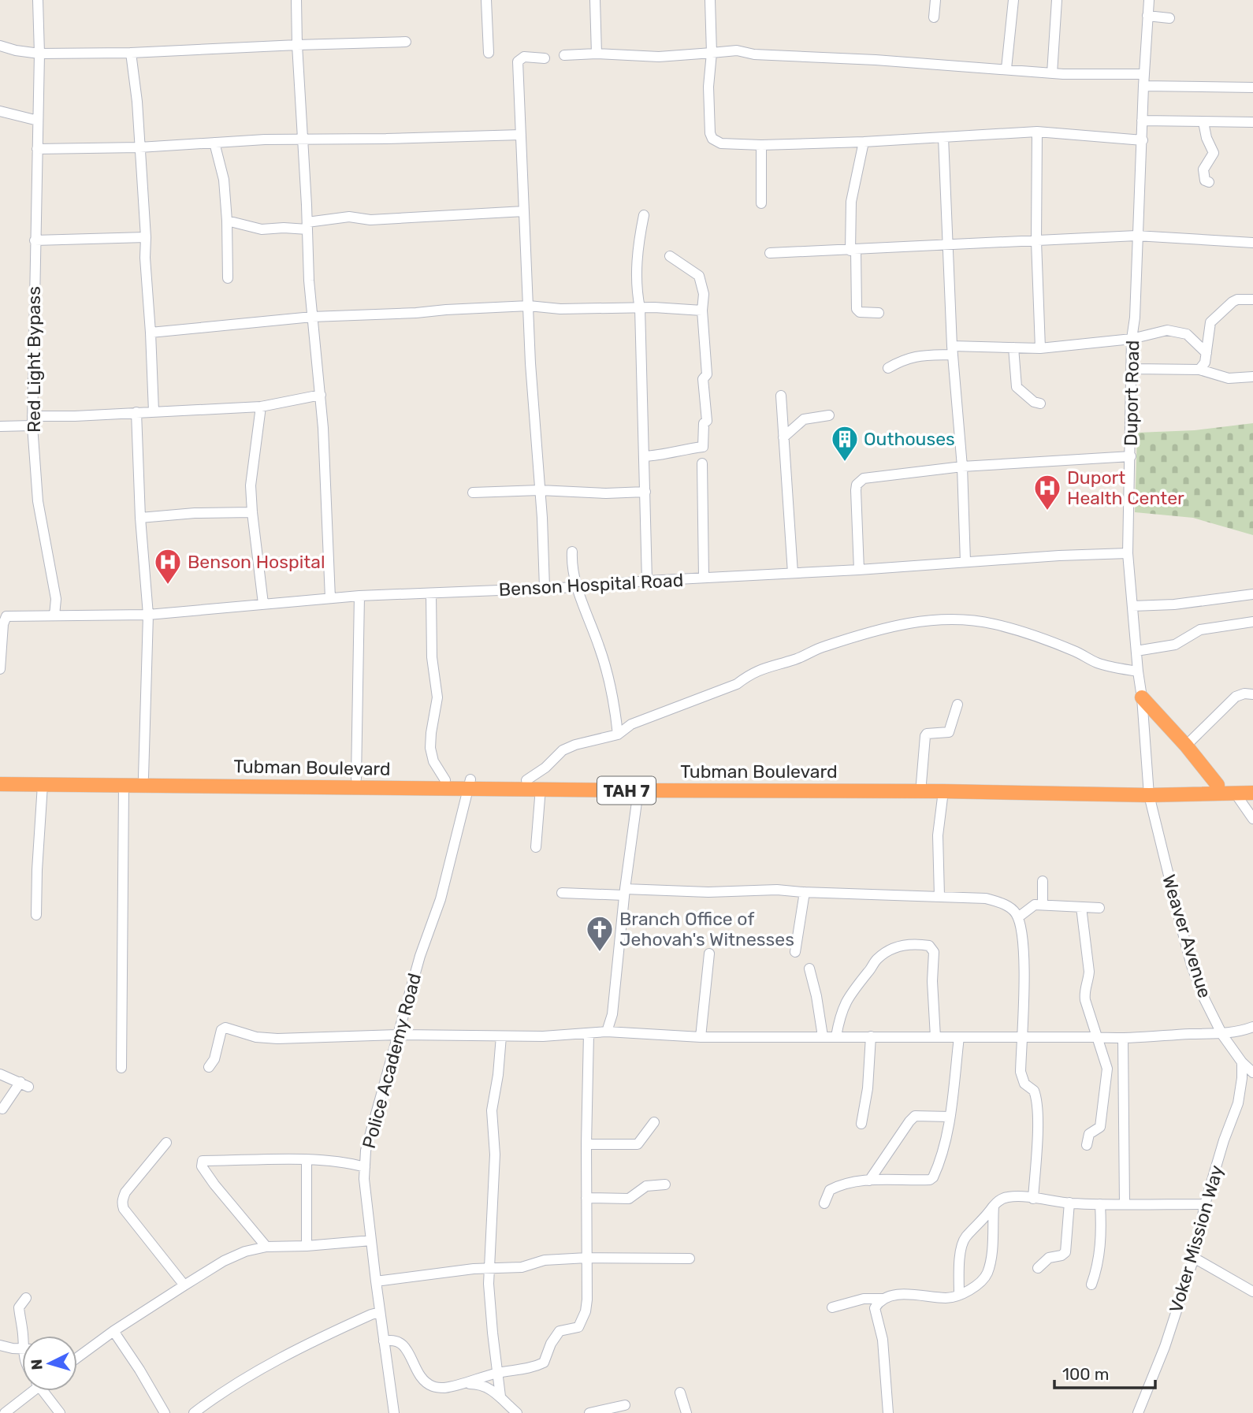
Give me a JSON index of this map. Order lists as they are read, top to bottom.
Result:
{
  "streets": {
    "highway": ["Tubman Boulevard", "TAH 7"],
    "street": [
      "Red Light Bypass",
      "Duport Road",
      "Benson Hospital Road",
      "Weaver Avenue",
      "Police Academy Road",
      "Voker Mission Way"
    ]
  },
  "crossings": [
    ["Red Light Bypass", "Benson Hospital Road"],
    ["Duport Road", "Benson Hospital Road"],
    ["Duport Road", "Tubman Boulevard"],
    ["Duport Road", "Weaver Avenue"],
    ["Tubman Boulevard", "Weaver Avenue"],
    ["Tubman Boulevard", "Police Academy Road"],
    ["Weaver Avenue", "Voker Mission Way"]
  ],
  "places": {
    "building": ["Outhouses"],
    "hospital": ["Duport Health Center", "Benson Hospital"],
    "church": ["Branch Office of Jehovah's Witnesses"]
  },
  "scale_bar": "100 m",
  "north": "left"
}
